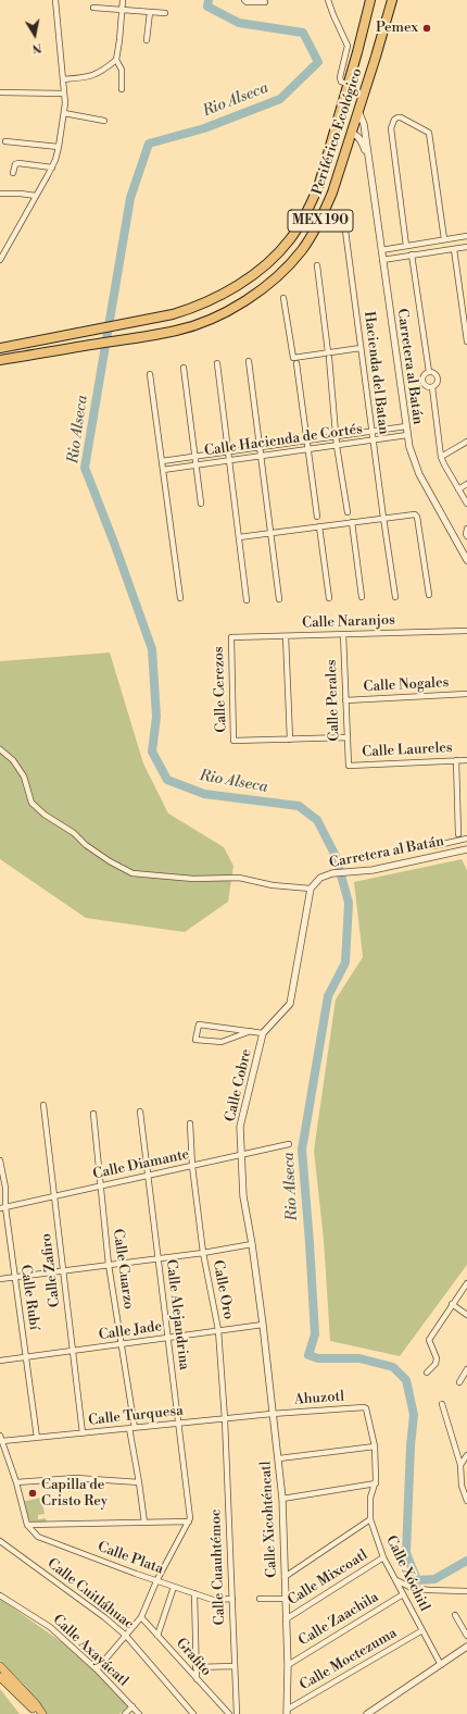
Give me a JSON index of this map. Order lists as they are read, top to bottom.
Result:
{
  "streets": {
    "highway": ["Periférico Ecológico", "MEX 190"],
    "street": [
      "Carretera al Batán",
      "Hacienda del Batan",
      "Calle Hacienda de Cortés",
      "Calle Naranjos",
      "Calle Nogales",
      "Calle Cerezos",
      "Calle Perales",
      "Calle Laureles",
      "Calle Cobre",
      "Calle Diamante",
      "Calle Cuarzo",
      "Calle Zafiro",
      "Calle Oro",
      "Calle Rubí",
      "Calle Alejandrina",
      "Calle Jade",
      "Ahuzotl",
      "Calle Turquesa",
      "Calle Xicohténcatl",
      "Calle Plata",
      "Calle Cuauhtémoc",
      "Calle Xóchitl",
      "Calle Mixcoatl",
      "Calle Cuitláhuac",
      "Calle Zaachila",
      "Calle Axayácatl",
      "Grafito",
      "Calle Moctezuma"
    ]
  },
  "crossings": [
    ["Periférico Ecológico", "Carretera al Batán"],
    ["Carretera al Batán", "Calle Hacienda de Cortés"],
    ["Carretera al Batán", "Calle Cobre"],
    ["Hacienda del Batan", "Calle Hacienda de Cortés"],
    ["Calle Naranjos", "Calle Cerezos"],
    ["Calle Naranjos", "Calle Perales"],
    ["Calle Nogales", "Calle Perales"],
    ["Calle Perales", "Calle Laureles"],
    ["Calle Cobre", "Calle Diamante"],
    ["Calle Cobre", "Calle Jade"],
    ["Calle Cobre", "Calle Xicohténcatl"],
    ["Calle Diamante", "Calle Cuarzo"],
    ["Calle Diamante", "Calle Zafiro"],
    ["Calle Diamante", "Calle Oro"],
    ["Calle Diamante", "Calle Rubí"],
    ["Calle Diamante", "Calle Alejandrina"],
    ["Calle Cuarzo", "Calle Jade"],
    ["Calle Cuarzo", "Calle Turquesa"],
    ["Calle Zafiro", "Calle Jade"],
    ["Calle Zafiro", "Calle Turquesa"],
    ["Calle Oro", "Calle Jade"],
    ["Calle Oro", "Calle Turquesa"],
    ["Calle Oro", "Calle Cuauhtémoc"],
    ["Calle Rubí", "Calle Jade"],
    ["Calle Rubí", "Calle Turquesa"],
    ["Calle Alejandrina", "Calle Jade"],
    ["Calle Alejandrina", "Calle Turquesa"],
    ["Calle Jade", "Calle Xicohténcatl"],
    ["Ahuzotl", "Calle Turquesa"],
    ["Ahuzotl", "Calle Xicohténcatl"],
    ["Ahuzotl", "Calle Xóchitl"],
    ["Calle Turquesa", "Calle Xicohténcatl"],
    ["Calle Turquesa", "Calle Cuauhtémoc"],
    ["Calle Xicohténcatl", "Calle Mixcoatl"],
    ["Calle Xicohténcatl", "Calle Zaachila"],
    ["Calle Xicohténcatl", "Calle Moctezuma"],
    ["Calle Plata", "Calle Cuauhtémoc"],
    ["Calle Xóchitl", "Calle Mixcoatl"],
    ["Calle Xóchitl", "Calle Zaachila"],
    ["Calle Xóchitl", "Calle Moctezuma"]
  ],
  "water": ["Rio Alseca"],
  "places": ["Pemex", "Capilla de Cristo Rey"],
  "north": "bottom"
}
